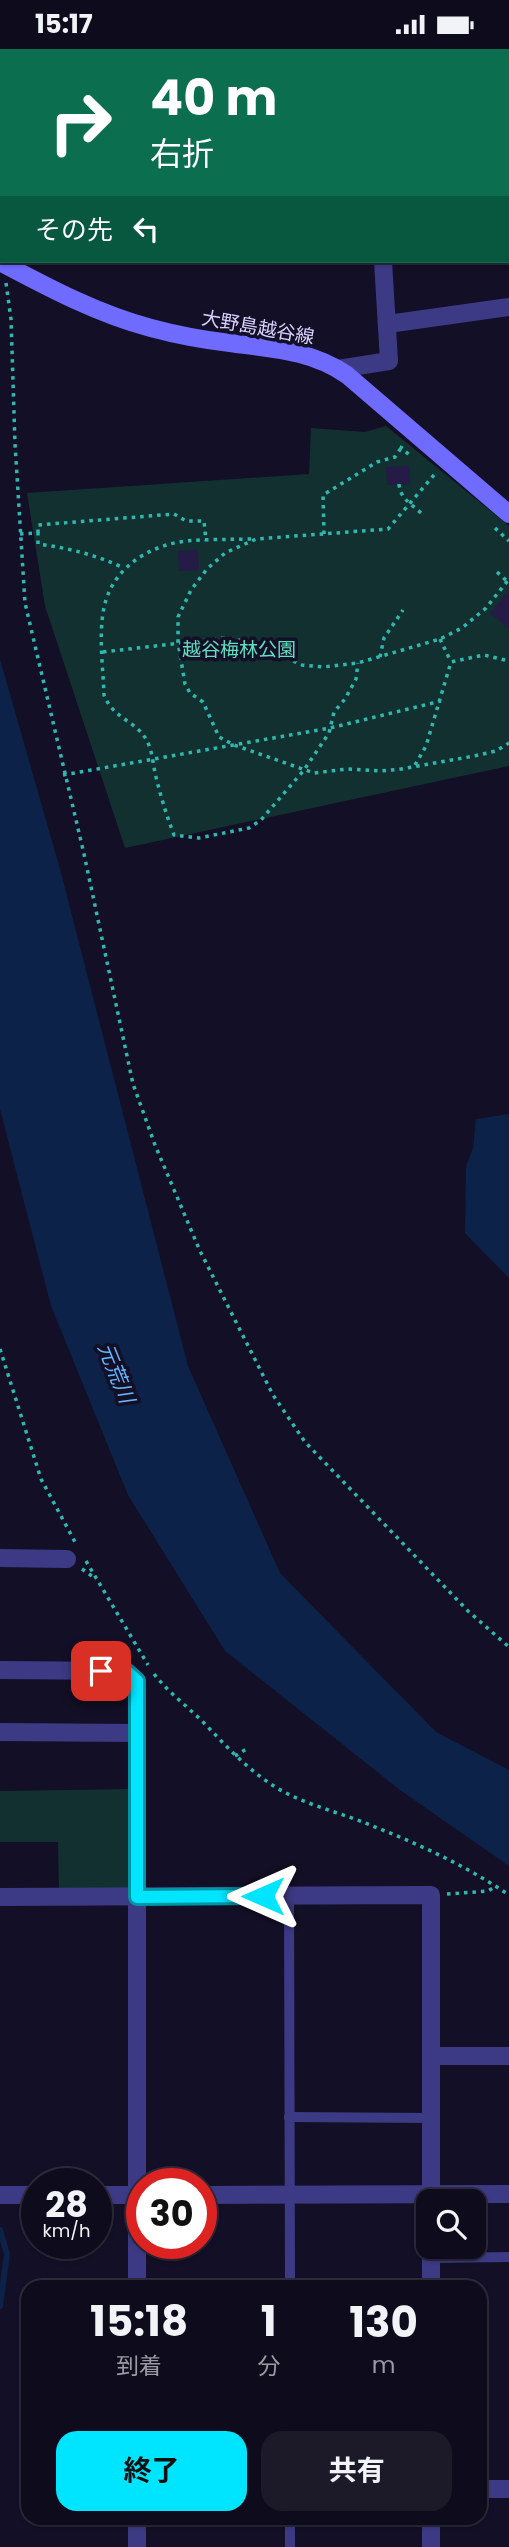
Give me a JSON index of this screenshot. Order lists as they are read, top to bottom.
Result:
{
  "streets": {
    "main road": ["大野島越谷線"]
  },
  "water": ["元荒川"],
  "parks": ["越谷梅林公園"],
  "page": {
    "status": "15:17",
    "turn": ["40 m", "右折"],
    "then": "その先",
    "speed": "28 km/h",
    "limit": "30",
    "eta": [
      "15:18",
      "到着",
      "1",
      "分",
      "130",
      "m"
    ],
    "buttons": ["終了", "共有"]
  }
}
